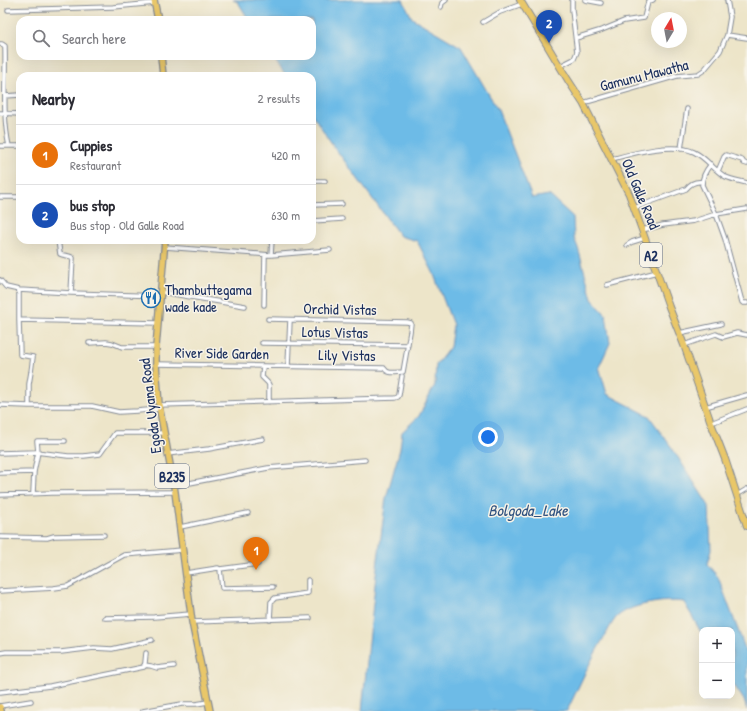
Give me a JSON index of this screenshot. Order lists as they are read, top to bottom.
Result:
{
  "streets": {
    "highway": ["Old Galle Road", "A2"],
    "main road": ["Egoda Uyana Road", "B235"],
    "street": [
      "Gamunu Mawatha",
      "Orchid Vistas",
      "Lotus Vistas",
      "River Side Garden",
      "Lily Vistas"
    ]
  },
  "crossings": [
    ["Gamunu Mawatha", "Old Galle Road"],
    ["Orchid Vistas", "Lotus Vistas"],
    ["River Side Garden", "Lily Vistas"],
    ["River Side Garden", "Egoda Uyana Road"]
  ],
  "water": ["Bolgoda_Lake"],
  "places": {
    "restaurant": ["Thambuttegama wade kade"]
  },
  "north": "top",
  "page": {
    "pins": ["2", "1"],
    "search": "Search here",
    "heading": ["Nearby", "2 results"],
    "list": [
      {
        "mark": "1",
        "name": "Cuppies",
        "note": "Restaurant",
        "value": "420 m"
      },
      {
        "mark": "2",
        "name": "bus stop",
        "note": "Bus stop · Old Galle Road",
        "value": "630 m"
      }
    ],
    "map_buttons": ["+", "−"]
  }
}
